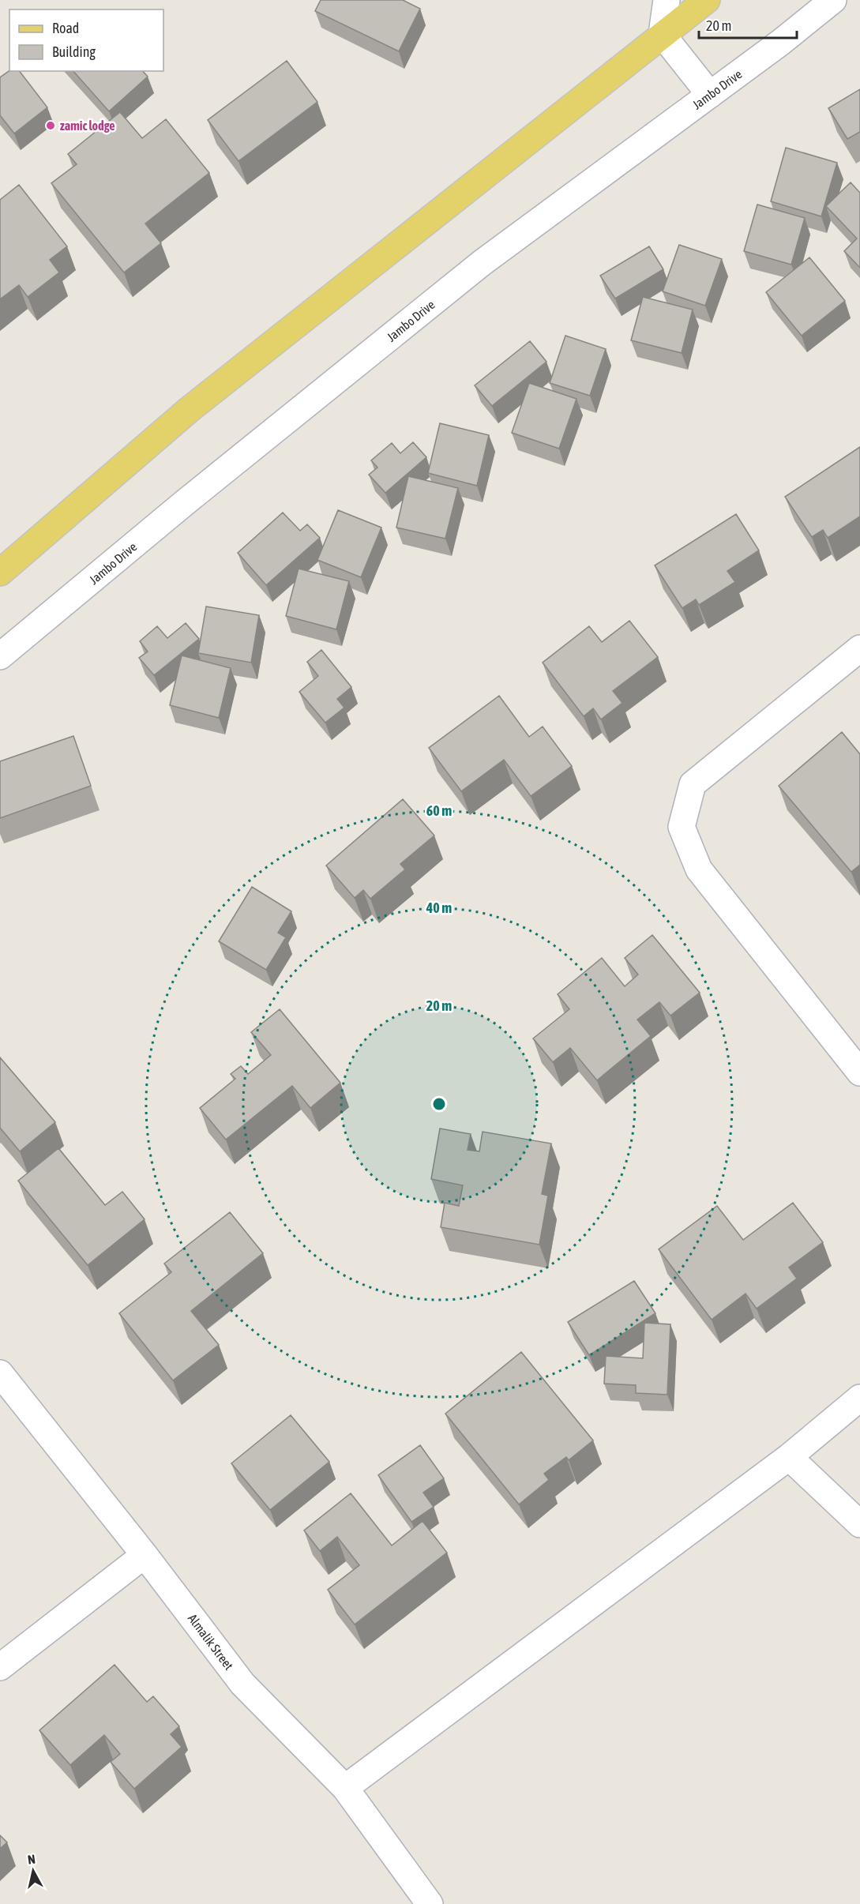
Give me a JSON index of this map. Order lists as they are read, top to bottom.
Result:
{
  "streets": {
    "street": ["Jambo Drive", "Almalik Street"]
  },
  "places": ["zamic lodge"],
  "legend": ["Road", "Building"],
  "scale_bar": "20 m",
  "north": "top",
  "rings": ["60 m", "40 m", "20 m"]
}
